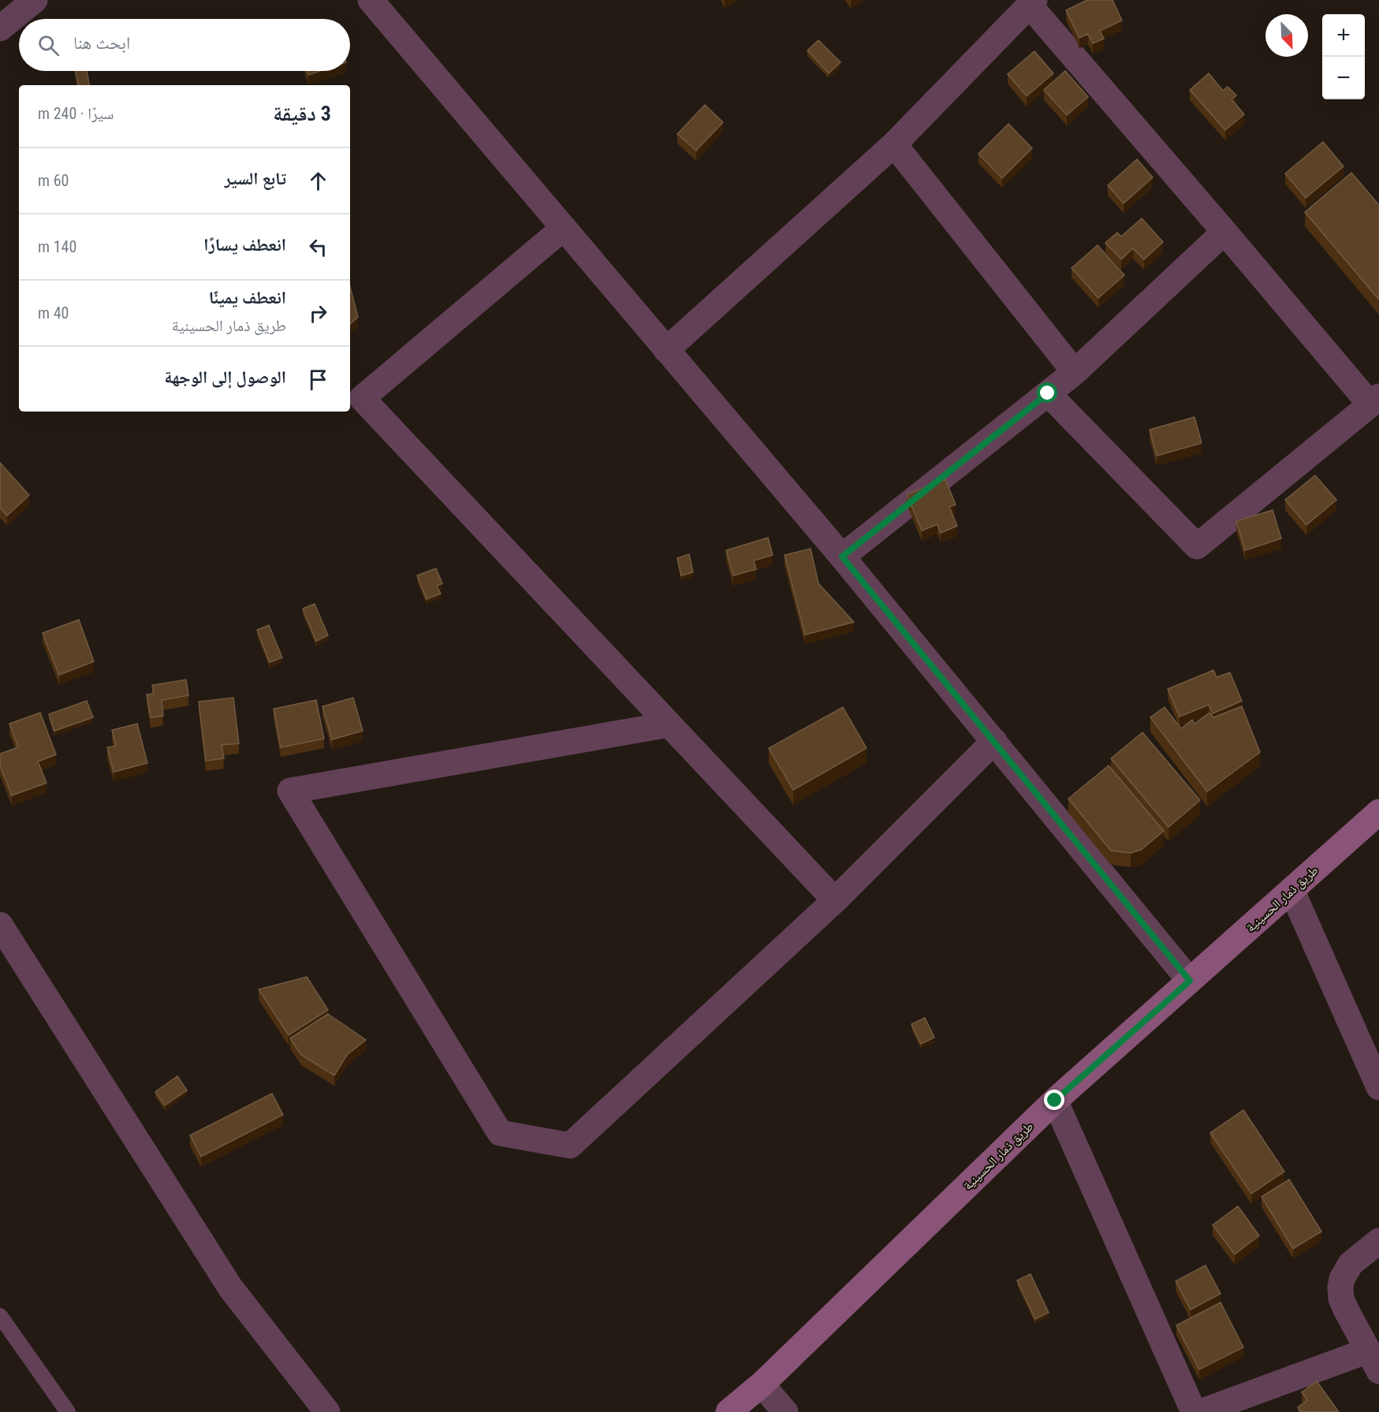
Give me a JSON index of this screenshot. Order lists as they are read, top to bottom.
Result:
{
  "streets": {
    "main road": ["طريق ذمار الحسينية"]
  },
  "north": "bottom right",
  "page": {
    "map_buttons": ["+", "−"],
    "search": "ابحث هنا",
    "heading": ["3 دقيقة", "سيرًا · 240 m"],
    "list": [
      ["تابع السير", "60 m"],
      ["انعطف يسارًا", "140 m"],
      ["انعطف يمينًا", "طريق ذمار الحسينية", "40 m"],
      "الوصول إلى الوجهة"
    ]
  }
}
